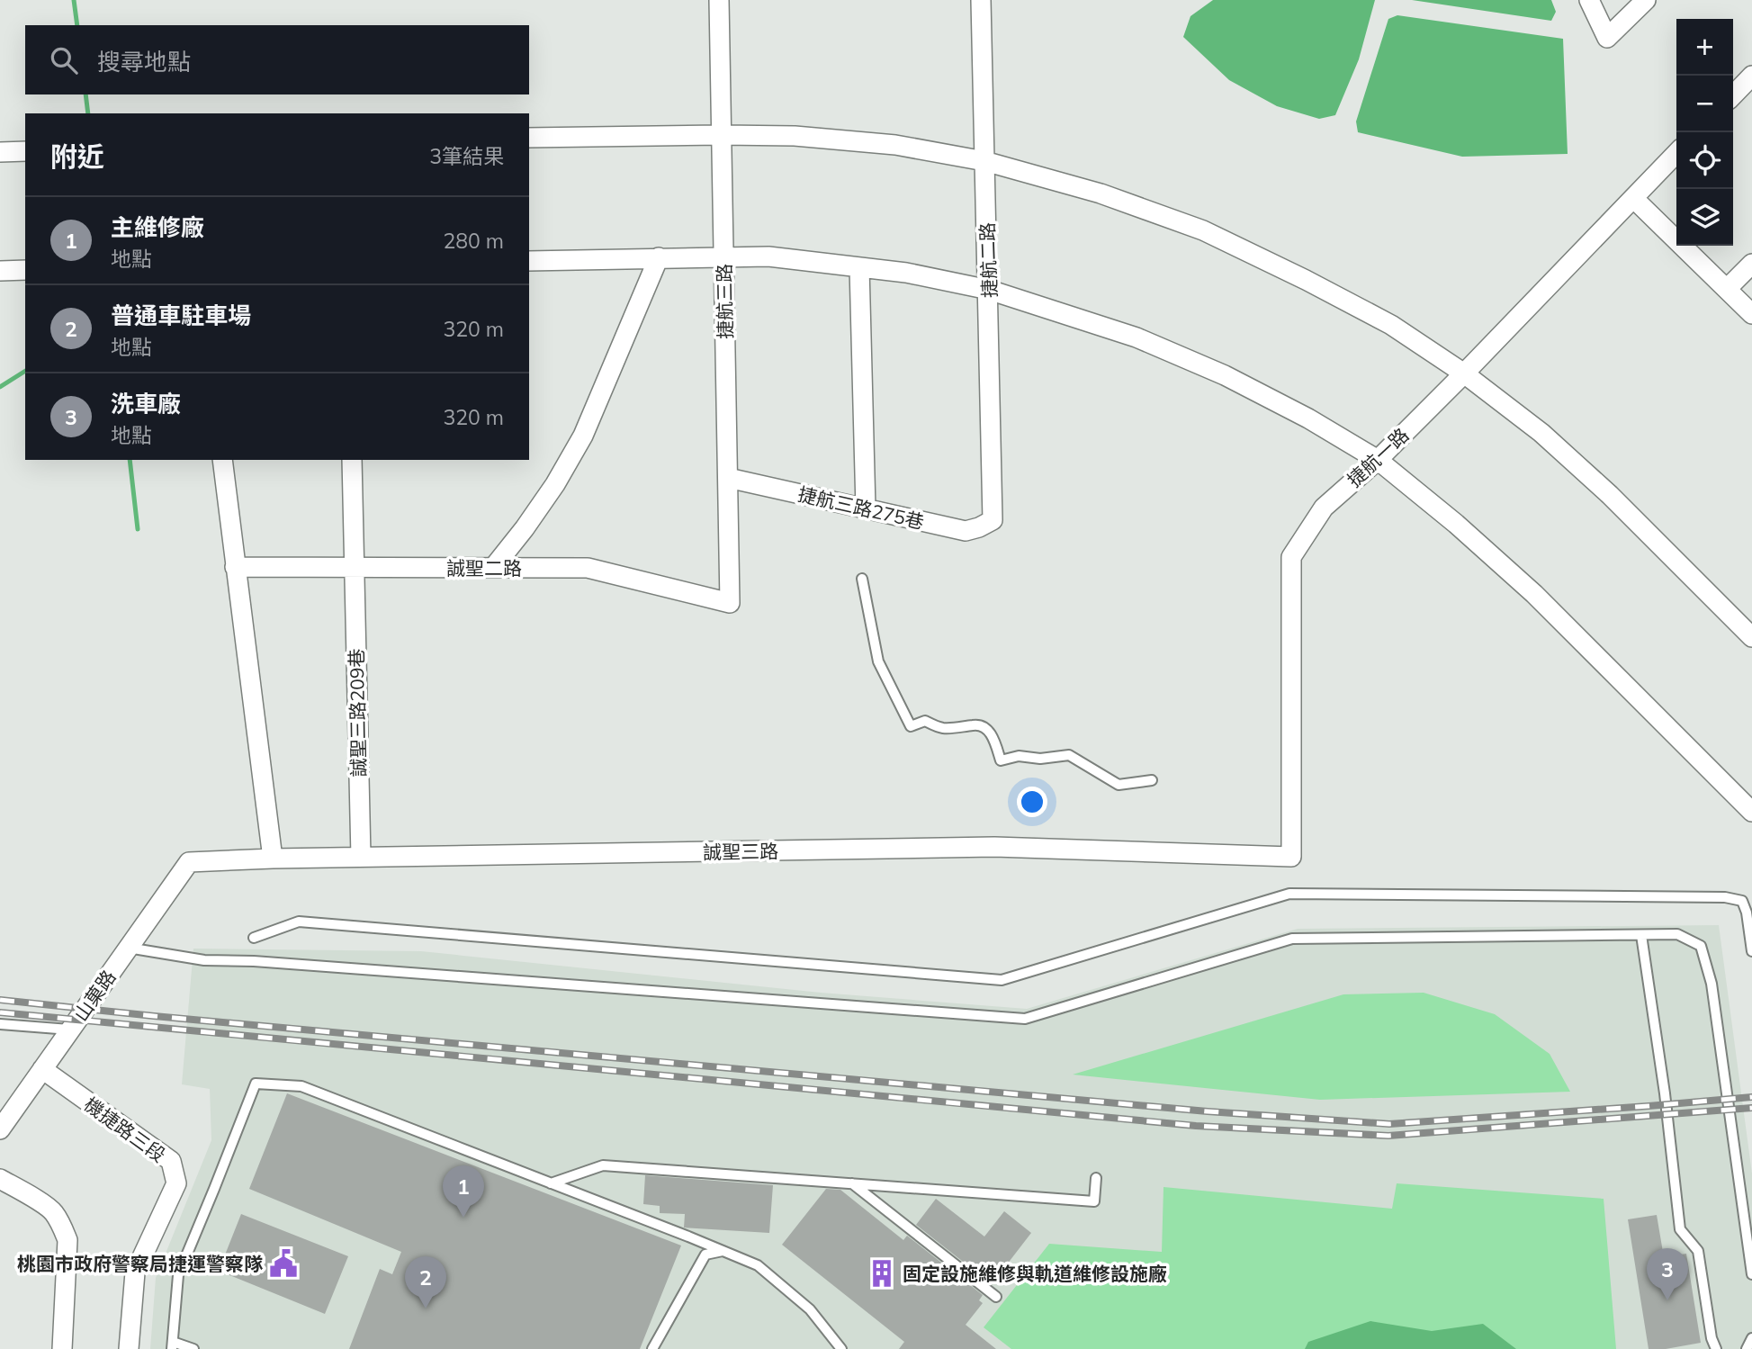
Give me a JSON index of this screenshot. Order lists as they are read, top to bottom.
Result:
{
  "streets": {
    "street": [
      "捷航二路",
      "捷航三路",
      "捷航一路",
      "捷航三路275巷",
      "誠聖二路",
      "誠聖三路209巷",
      "誠聖三路",
      "山菓路",
      "機捷路三段"
    ]
  },
  "crossings": [
    ["捷航二路", "捷航三路275巷"],
    ["捷航三路", "捷航三路275巷"],
    ["捷航三路", "誠聖二路"],
    ["捷航一路", "誠聖三路"],
    ["誠聖二路", "誠聖三路209巷"],
    ["誠聖三路209巷", "誠聖三路"],
    ["誠聖三路", "山菓路"],
    ["山菓路", "機捷路三段"]
  ],
  "places": {
    "public building": ["桃園市政府警察局捷運警察隊"],
    "building": ["固定設施維修與軌道維修設施廠"]
  },
  "page": {
    "map_buttons": ["+", "−"],
    "search": "搜尋地點",
    "heading": ["附近", "3筆結果"],
    "list": [
      {
        "mark": "1",
        "name": "主維修廠",
        "note": "地點",
        "value": "280 m"
      },
      {
        "mark": "2",
        "name": "普通車駐車場",
        "note": "地點",
        "value": "320 m"
      },
      {
        "mark": "3",
        "name": "洗車廠",
        "note": "地點",
        "value": "320 m"
      }
    ],
    "pins": ["1", "3", "2"]
  }
}
